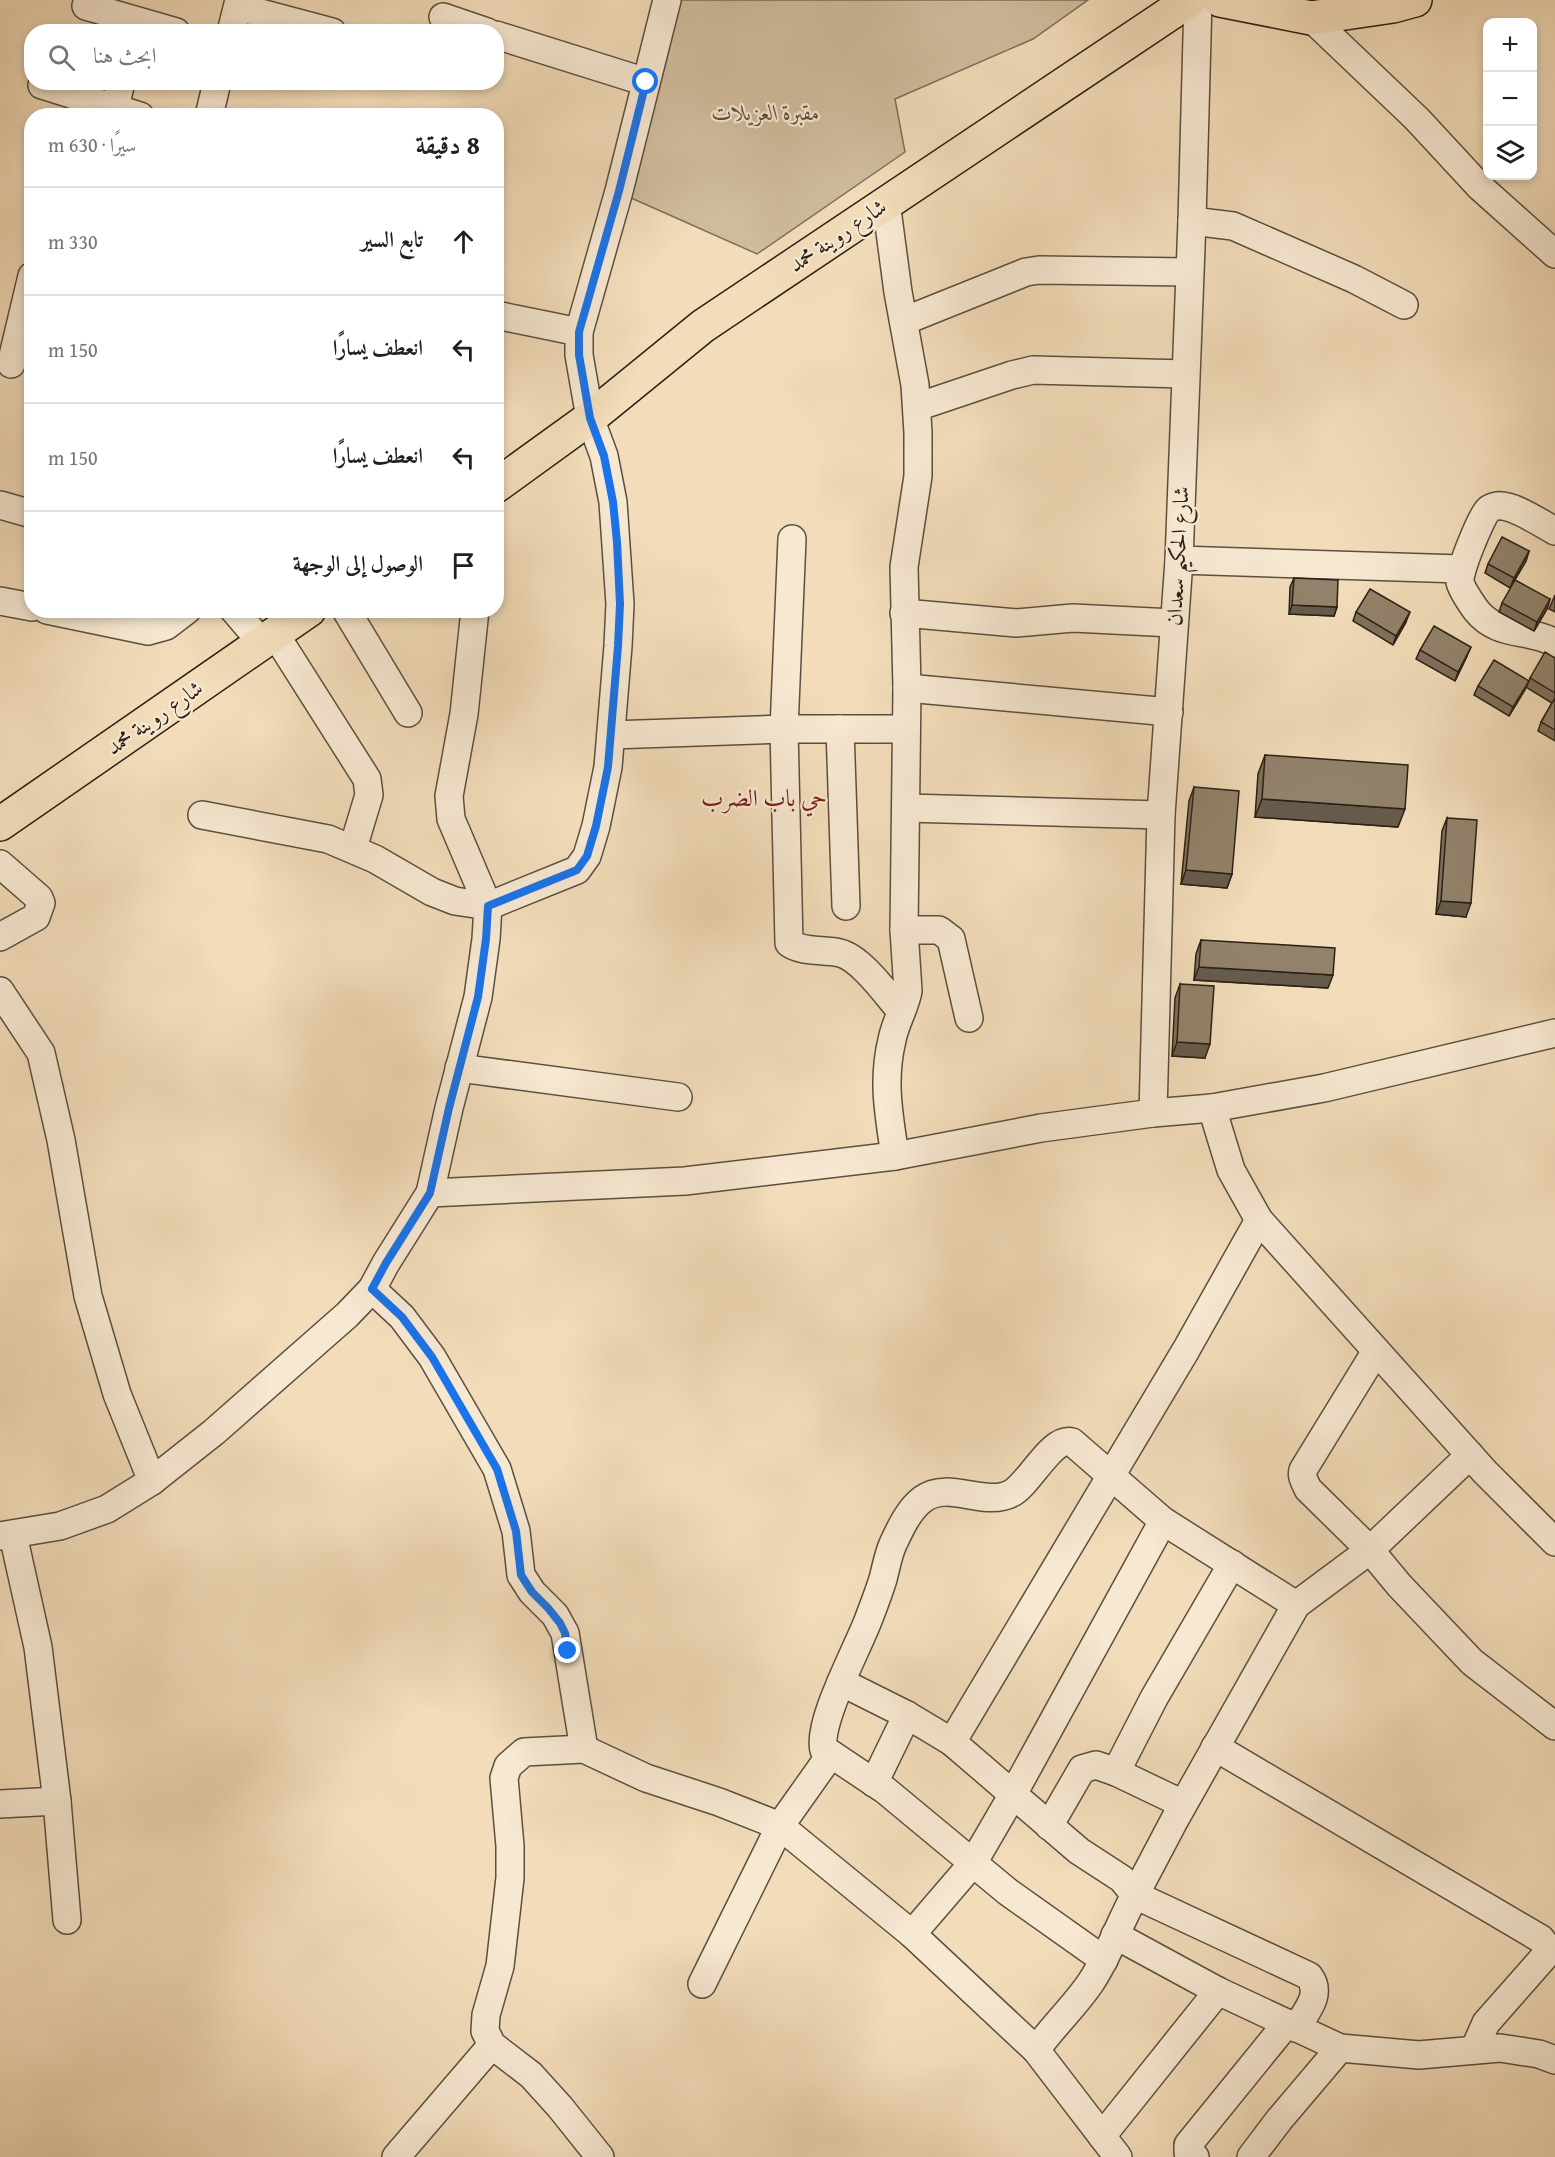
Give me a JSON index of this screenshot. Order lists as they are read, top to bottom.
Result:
{
  "streets": {
    "main road": ["شارع روينة محمد"],
    "street": ["شارع الحكيم سعدان"]
  },
  "districts": ["حي باب الضرب"],
  "parks": ["مقبرة العزيلات"],
  "page": {
    "map_buttons": ["+", "−"],
    "search": "ابحث هنا",
    "heading": ["8 دقيقة", "سيرًا · 630 m"],
    "list": [
      ["تابع السير", "330 m"],
      ["انعطف يسارًا", "150 m"],
      ["انعطف يسارًا", "150 m"],
      "الوصول إلى الوجهة"
    ]
  }
}
